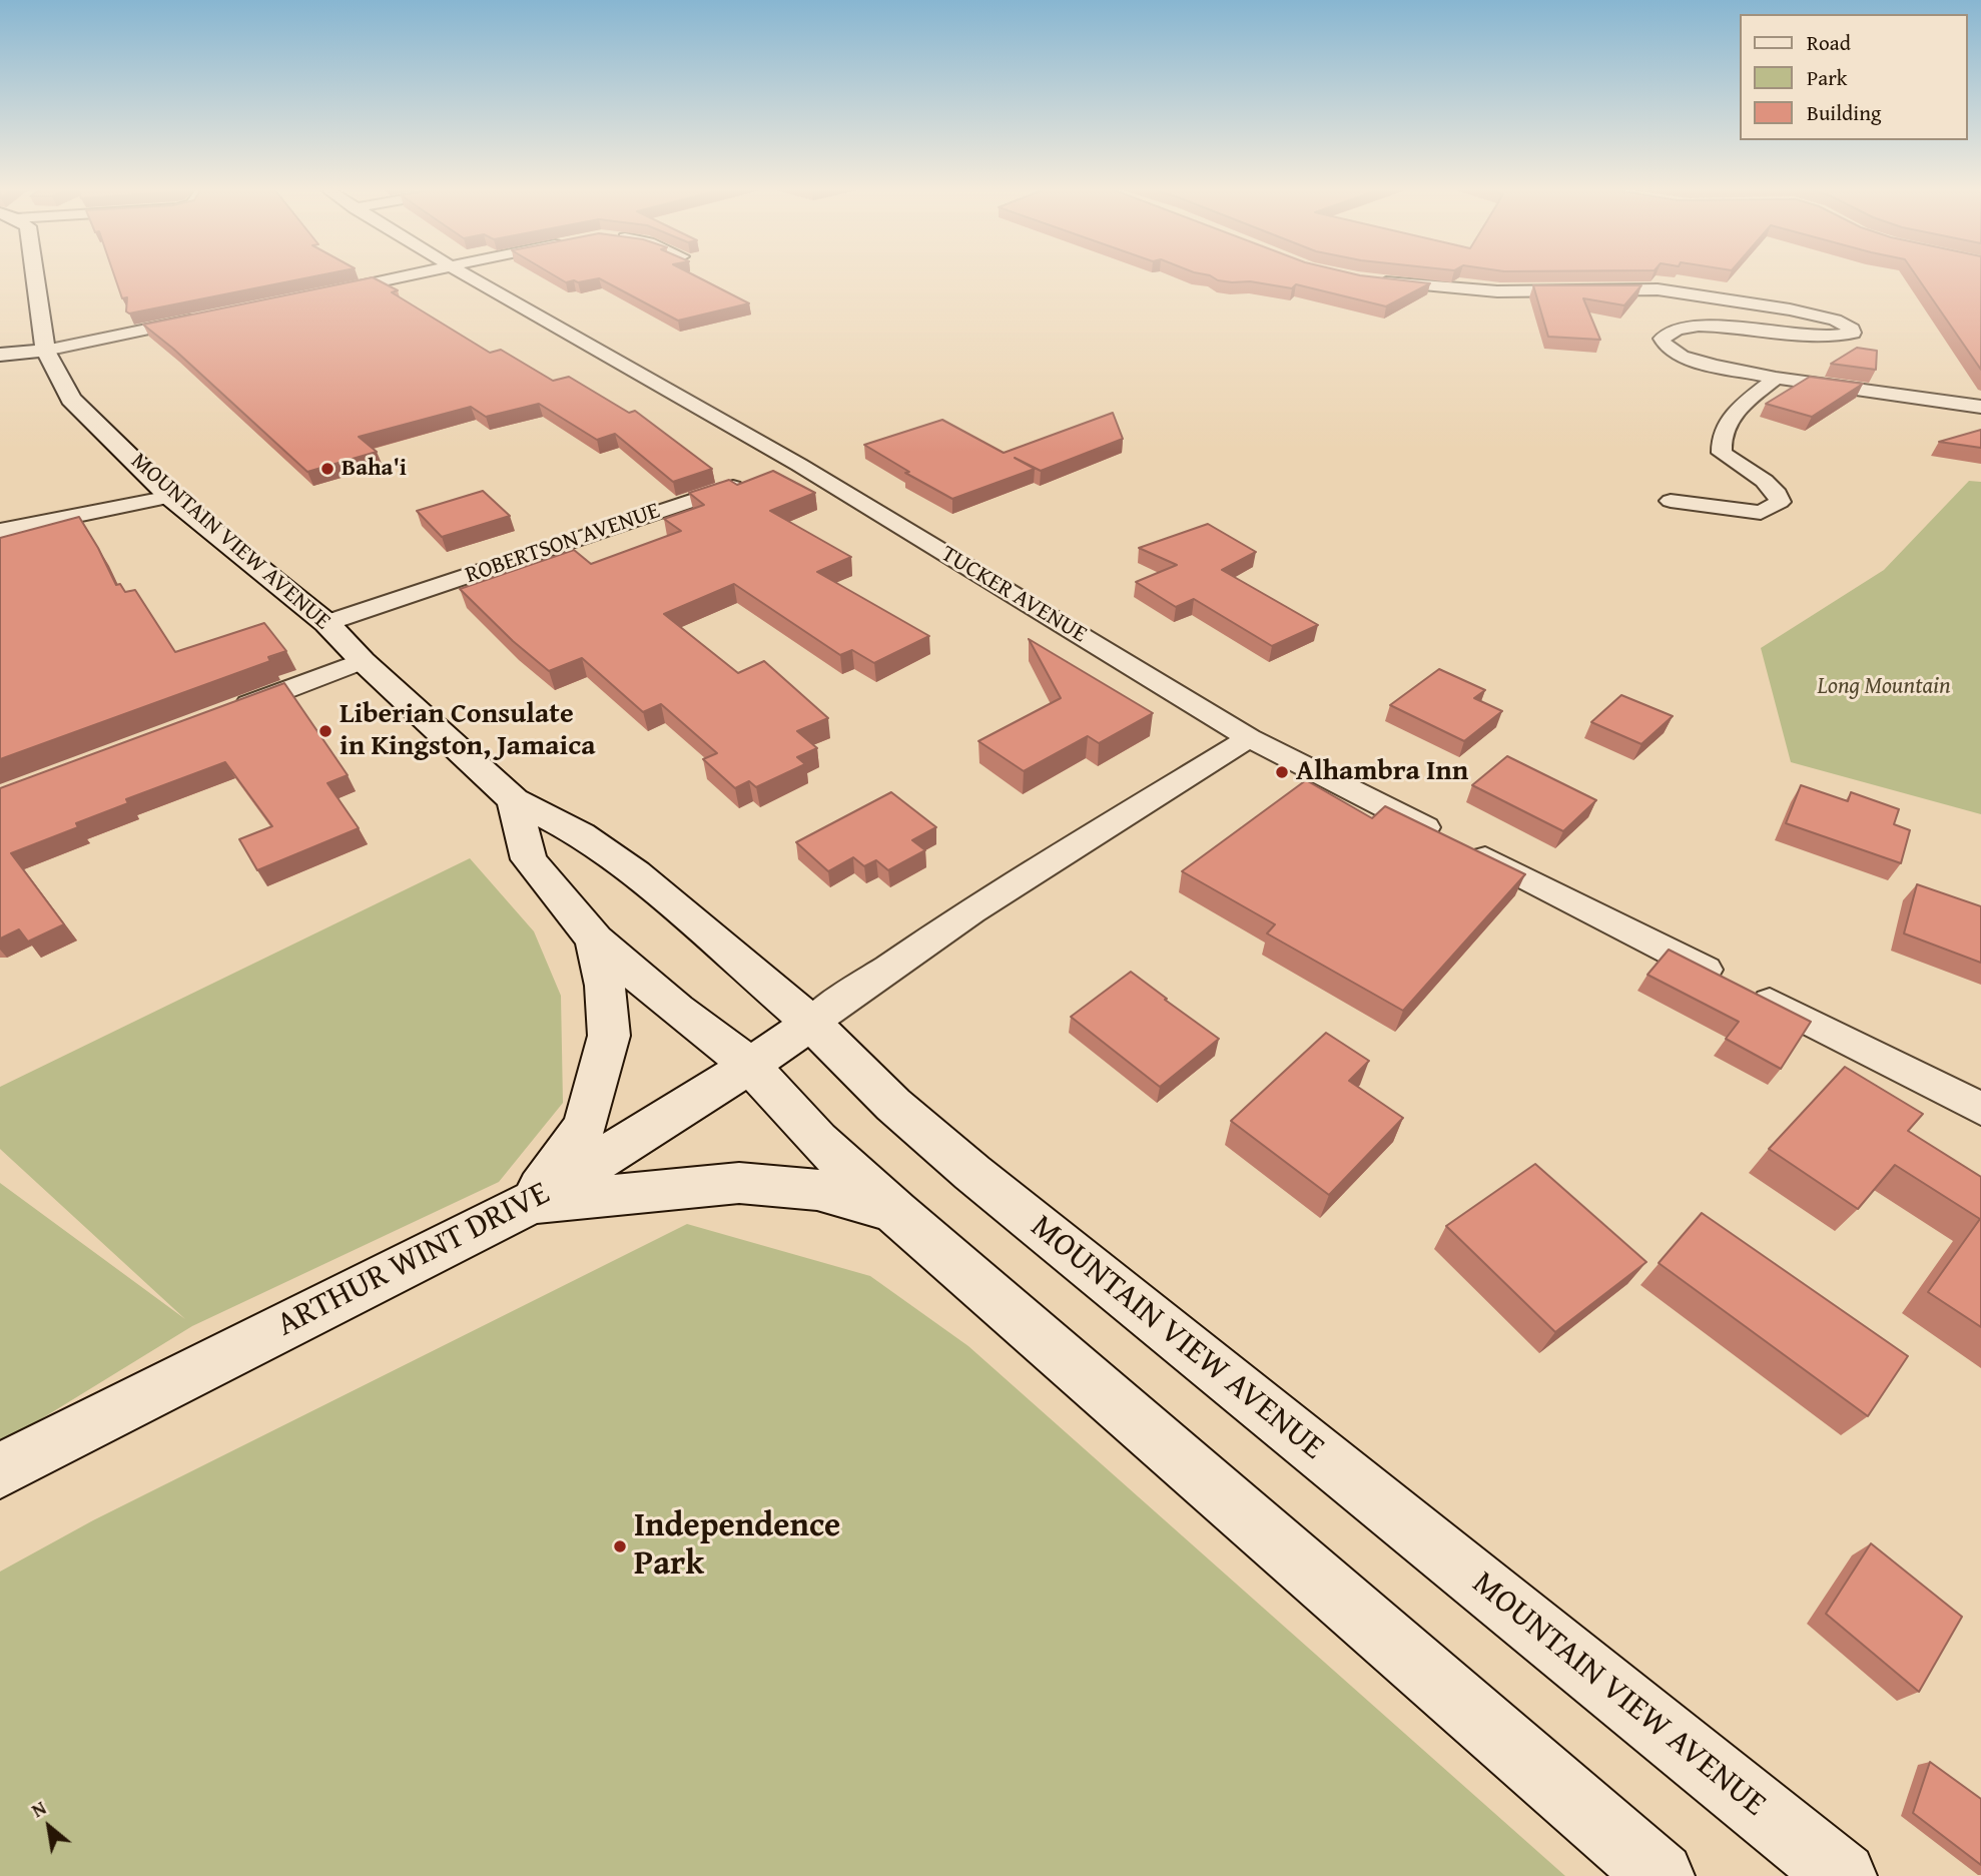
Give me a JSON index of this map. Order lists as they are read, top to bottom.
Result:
{
  "streets": {
    "main road": ["MOUNTAIN VIEW AVENUE", "ARTHUR WINT DRIVE"],
    "street": ["ROBERTSON AVENUE", "TUCKER AVENUE"]
  },
  "crossings": [
    ["MOUNTAIN VIEW AVENUE", "ROBERTSON AVENUE"],
    ["MOUNTAIN VIEW AVENUE", "ARTHUR WINT DRIVE"],
    ["ROBERTSON AVENUE", "TUCKER AVENUE"]
  ],
  "parks": ["Long Mountain"],
  "places": [
    "Baha'i",
    "Liberian Consulate in Kingston, Jamaica",
    "Alhambra Inn",
    "Independence Park"
  ],
  "legend": ["Road", "Park", "Building"],
  "north": "top left"
}
